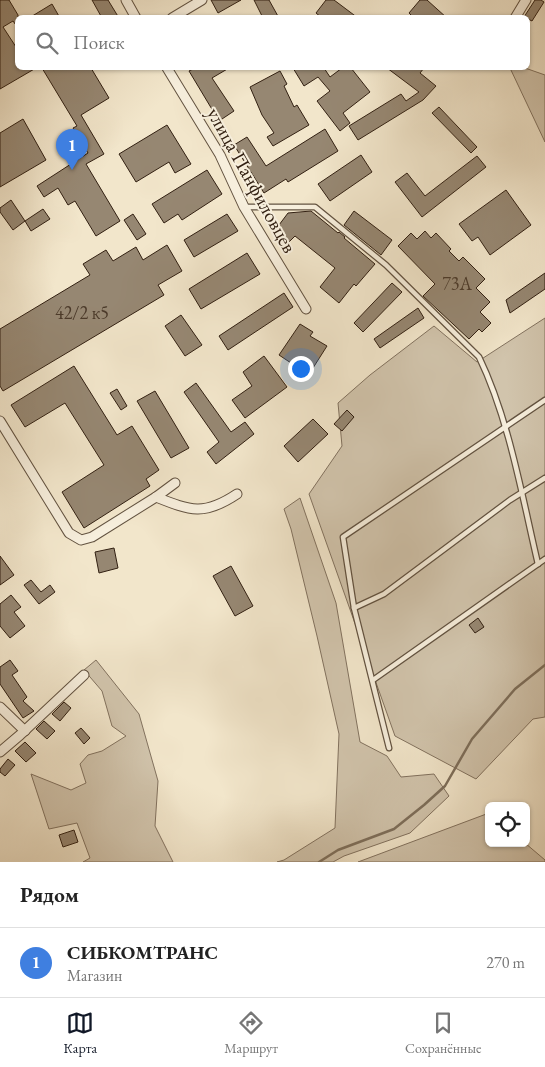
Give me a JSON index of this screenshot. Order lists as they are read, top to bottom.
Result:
{
  "streets": {
    "street": ["улица Панфиловцев"]
  },
  "house_numbers": ["73А", "42/2 к5"],
  "page": {
    "search": "Поиск",
    "pins": "1",
    "heading": "Рядом",
    "list": [
      {
        "mark": "1",
        "name": "СИБКОМТРАНС",
        "note": "Магазин",
        "value": "270 m"
      }
    ],
    "nav": ["Карта", "Маршрут", "Сохранённые"]
  }
}
